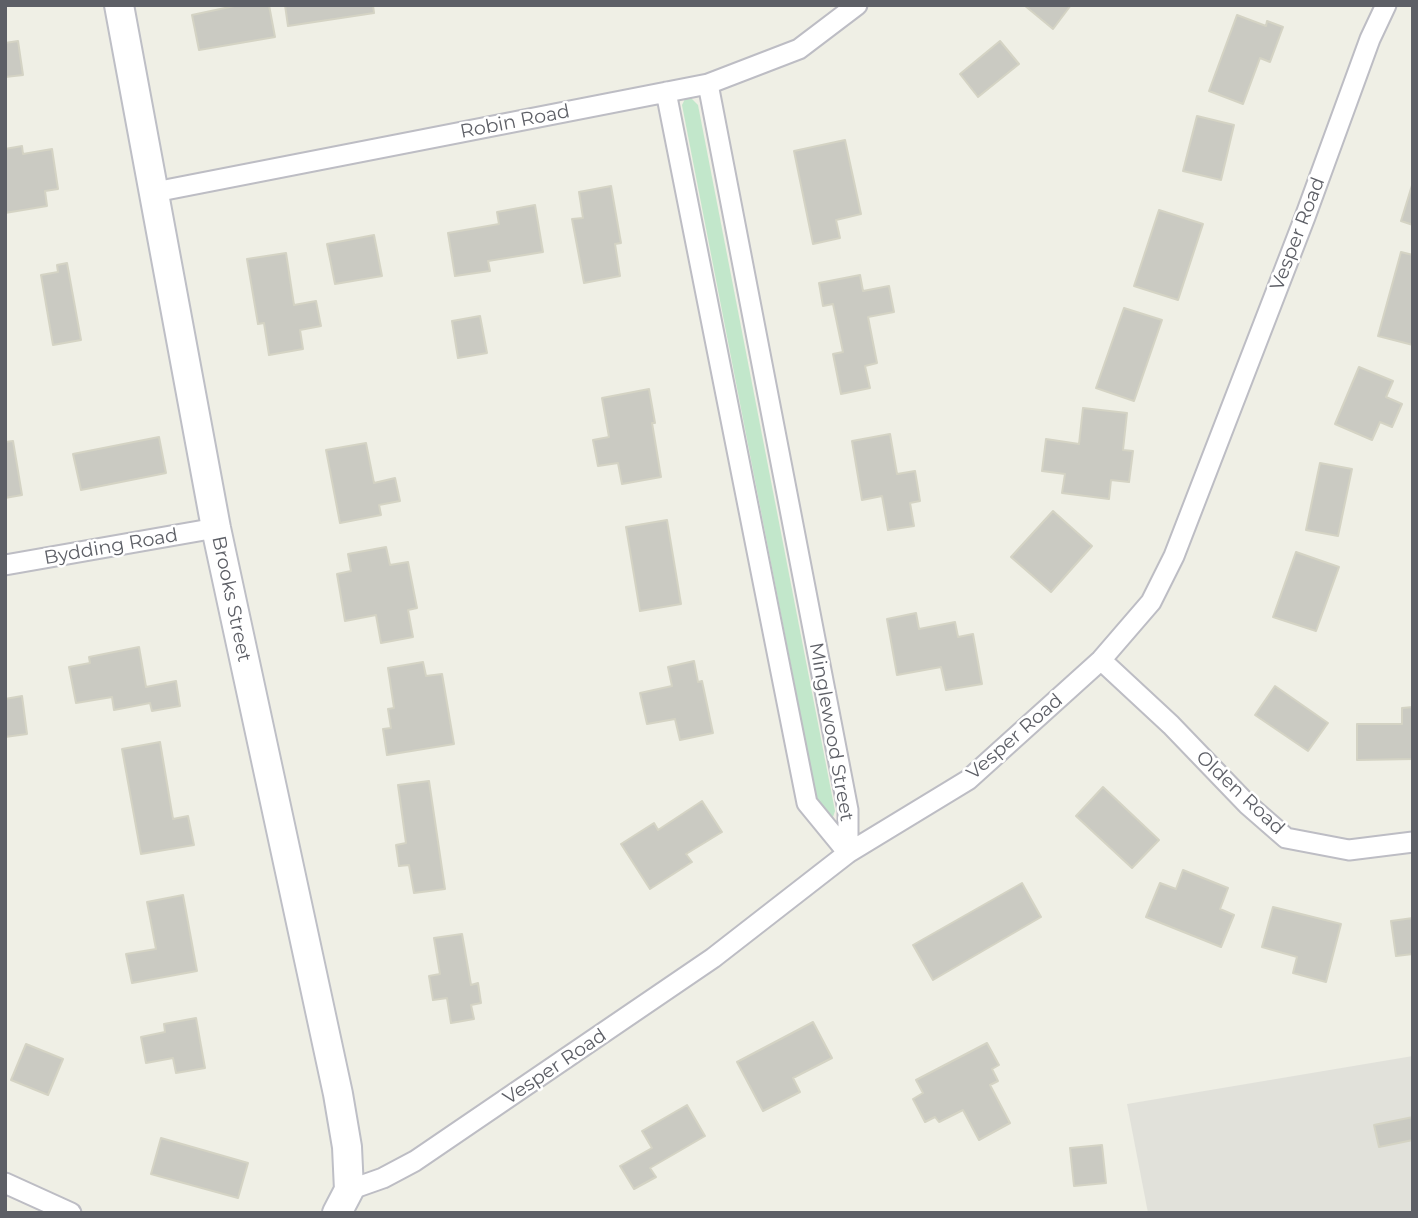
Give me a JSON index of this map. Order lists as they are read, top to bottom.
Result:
{
  "streets": {
    "street": [
      "Robin Road",
      "Vesper Road",
      "Bydding Road",
      "Brooks Street",
      "Minglewood Street",
      "Olden Road"
    ]
  },
  "crossings": [
    ["Robin Road", "Brooks Street"],
    ["Robin Road", "Minglewood Street"],
    ["Vesper Road", "Brooks Street"],
    ["Vesper Road", "Minglewood Street"],
    ["Vesper Road", "Olden Road"],
    ["Bydding Road", "Brooks Street"]
  ]
}
